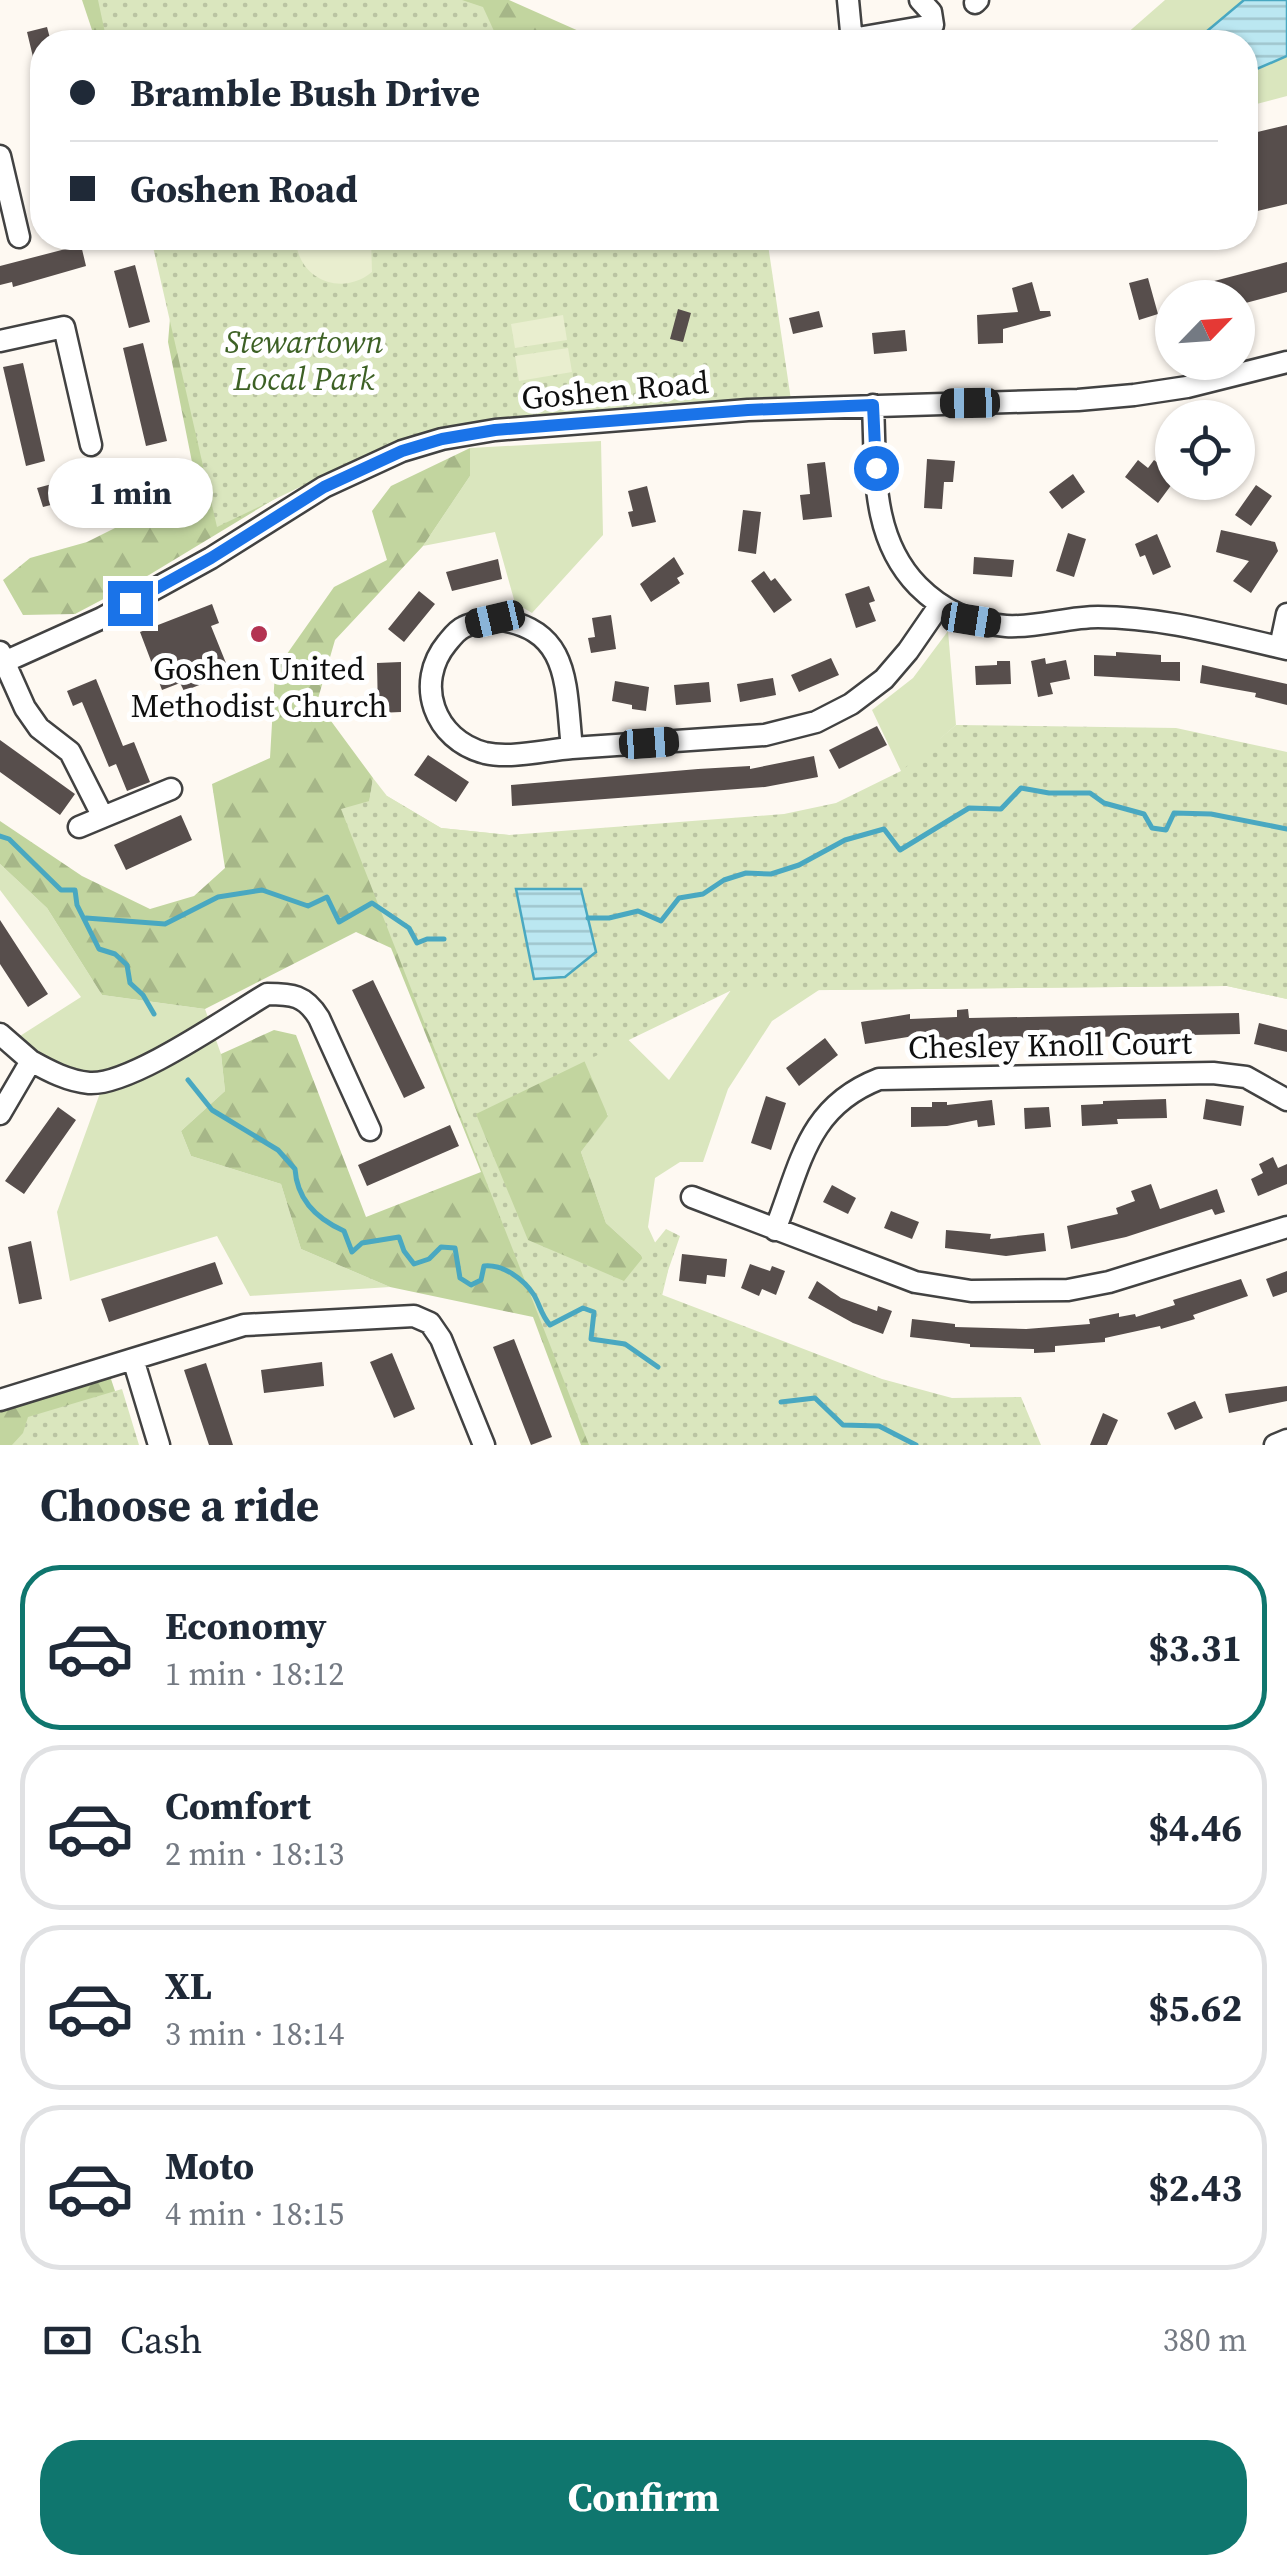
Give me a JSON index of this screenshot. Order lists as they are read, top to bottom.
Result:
{
  "streets": {
    "street": ["Goshen Road", "Chesley Knoll Court"]
  },
  "parks": ["Stewartown Local Park"],
  "places": ["Goshen United Methodist Church"],
  "north": "top right",
  "page": {
    "banner": ["Bramble Bush Drive", "Goshen Road"],
    "bubble": "1 min",
    "heading": "Choose a ride",
    "list": [
      {
        "name": "Economy",
        "note": "1 min · 18:12",
        "value": "$3.31"
      },
      {
        "name": "Comfort",
        "note": "2 min · 18:13",
        "value": "$4.46"
      },
      {
        "name": "XL",
        "note": "3 min · 18:14",
        "value": "$5.62"
      },
      {
        "name": "Moto",
        "note": "4 min · 18:15",
        "value": "$2.43"
      }
    ],
    "pay": ["Cash", "380 m"],
    "buttons": "Confirm"
  }
}
